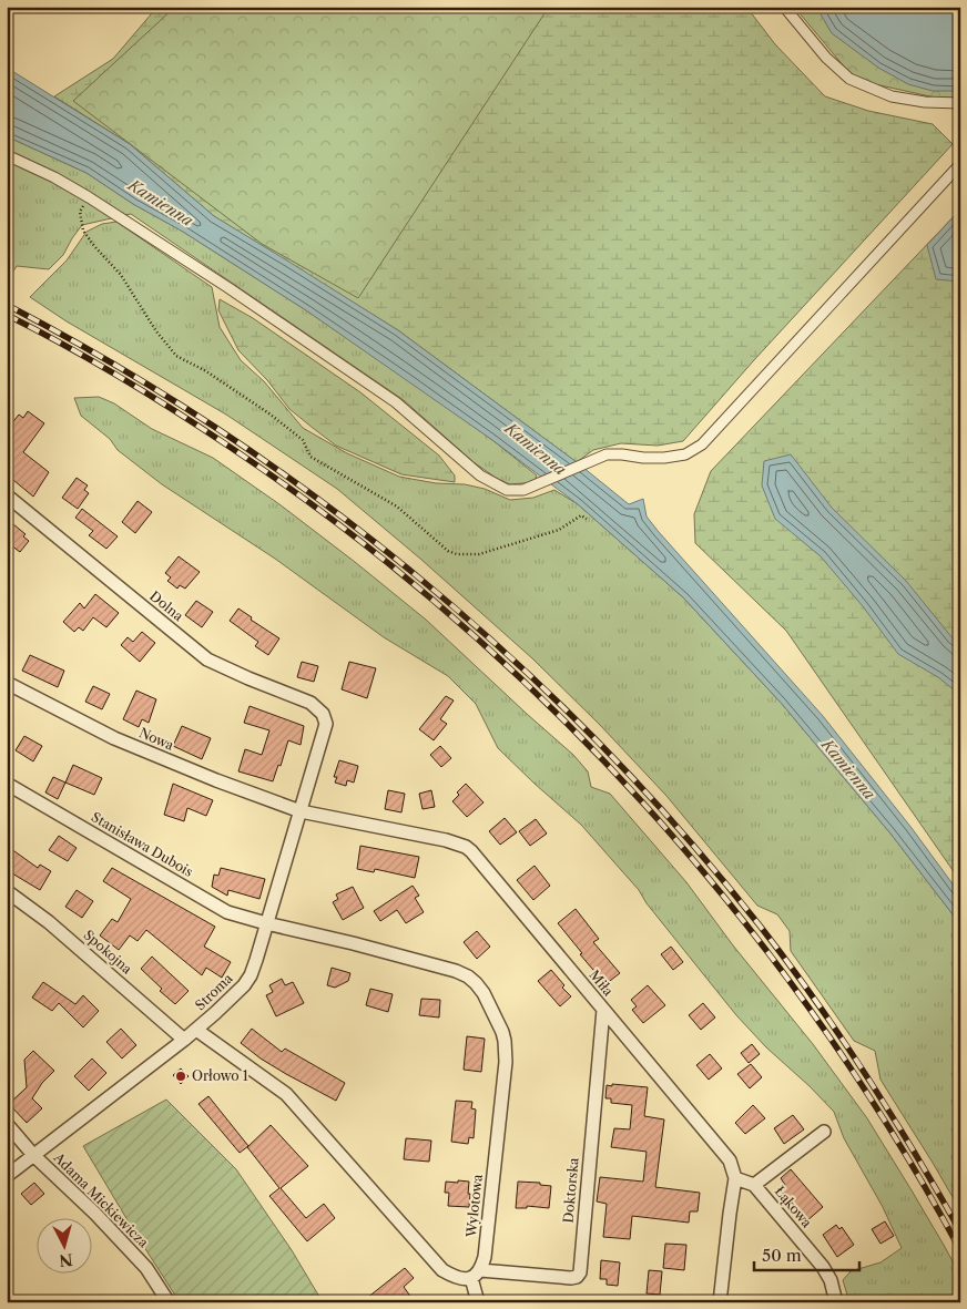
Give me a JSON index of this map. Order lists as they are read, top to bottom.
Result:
{
  "streets": {
    "street": [
      "Dolna",
      "Nowa",
      "Stanisława Dubois",
      "Spokojna",
      "Miła",
      "Stroma",
      "Doktorska",
      "Adama Mickiewicza",
      "Wylotowa",
      "Łąkowa"
    ]
  },
  "crossings": [
    ["Dolna", "Stroma"],
    ["Nowa", "Miła"],
    ["Nowa", "Stroma"],
    ["Stanisława Dubois", "Stroma"],
    ["Stanisława Dubois", "Wylotowa"],
    ["Spokojna", "Stroma"],
    ["Miła", "Stroma"],
    ["Miła", "Doktorska"],
    ["Miła", "Łąkowa"],
    ["Stroma", "Adama Mickiewicza"],
    ["Stroma", "Wylotowa"],
    ["Doktorska", "Wylotowa"]
  ],
  "water": ["Kamienna"],
  "places": ["Orłowo 1"],
  "scale_bar": "50 m",
  "north": "bottom"
}
